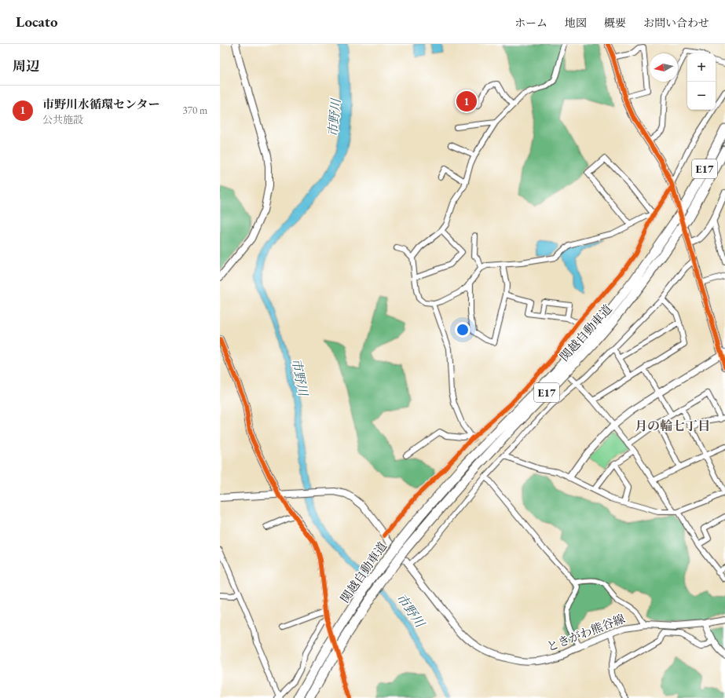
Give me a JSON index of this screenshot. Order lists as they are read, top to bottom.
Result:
{
  "streets": {
    "highway": ["E17", "関越自動車道"],
    "street": ["ときがわ熊谷線"]
  },
  "districts": ["月の輪七丁目"],
  "water": ["市野川"],
  "north": "left",
  "page": {
    "header": "Locato",
    "nav": [
      "ホーム",
      "地図",
      "概要",
      "お問い合わせ"
    ],
    "heading": "周辺",
    "map_buttons": ["+", "−"],
    "list": [
      {
        "mark": "1",
        "name": "市野川水循環センター",
        "note": "公共施設",
        "value": "370 m"
      }
    ],
    "pins": "1"
  }
}
